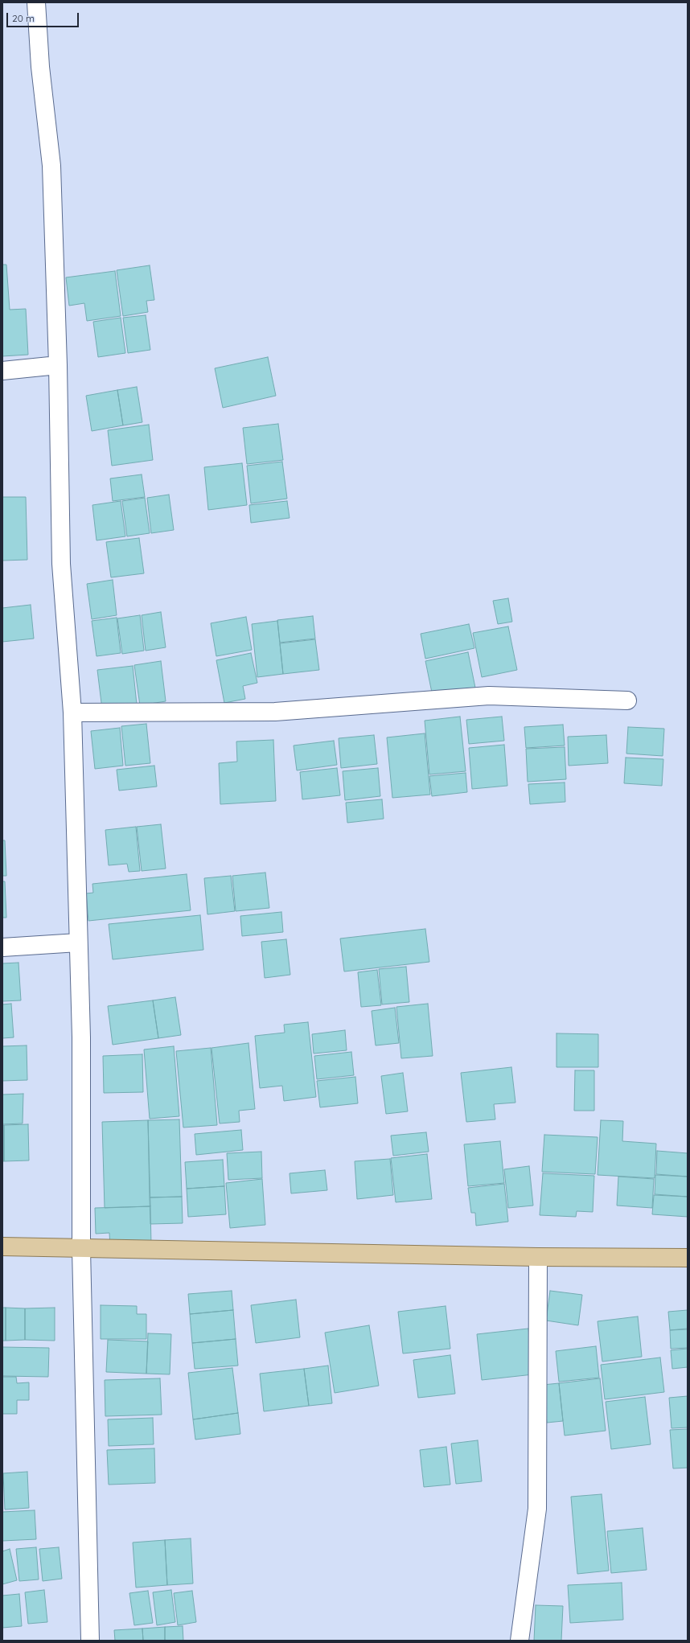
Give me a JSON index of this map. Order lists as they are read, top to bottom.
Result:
{
  "scale_bar": "20 m"
}
